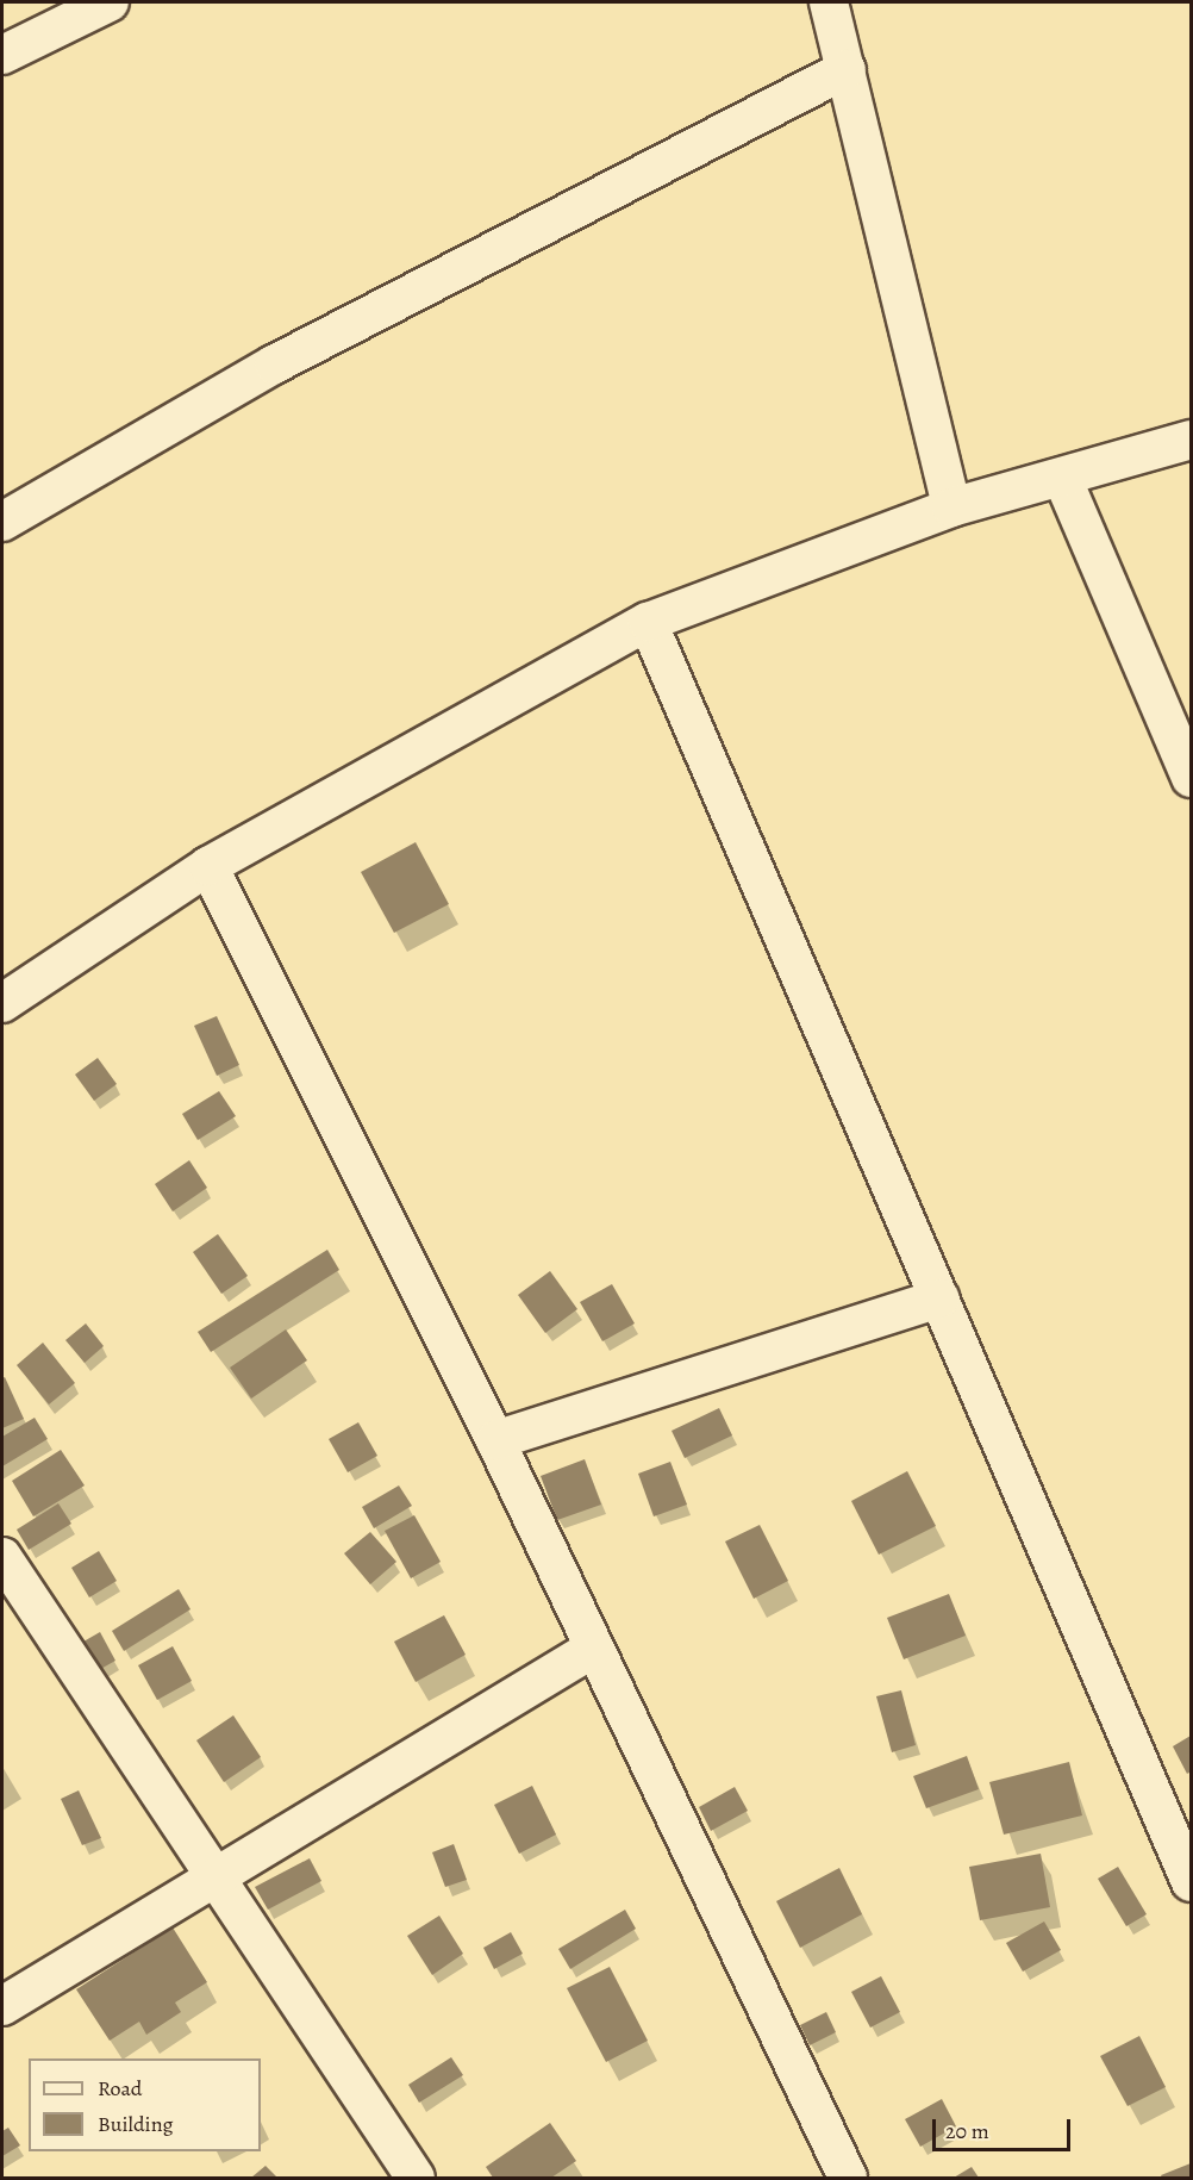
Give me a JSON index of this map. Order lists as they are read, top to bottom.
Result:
{
  "legend": ["Road", "Building"],
  "scale_bar": "20 m"
}
